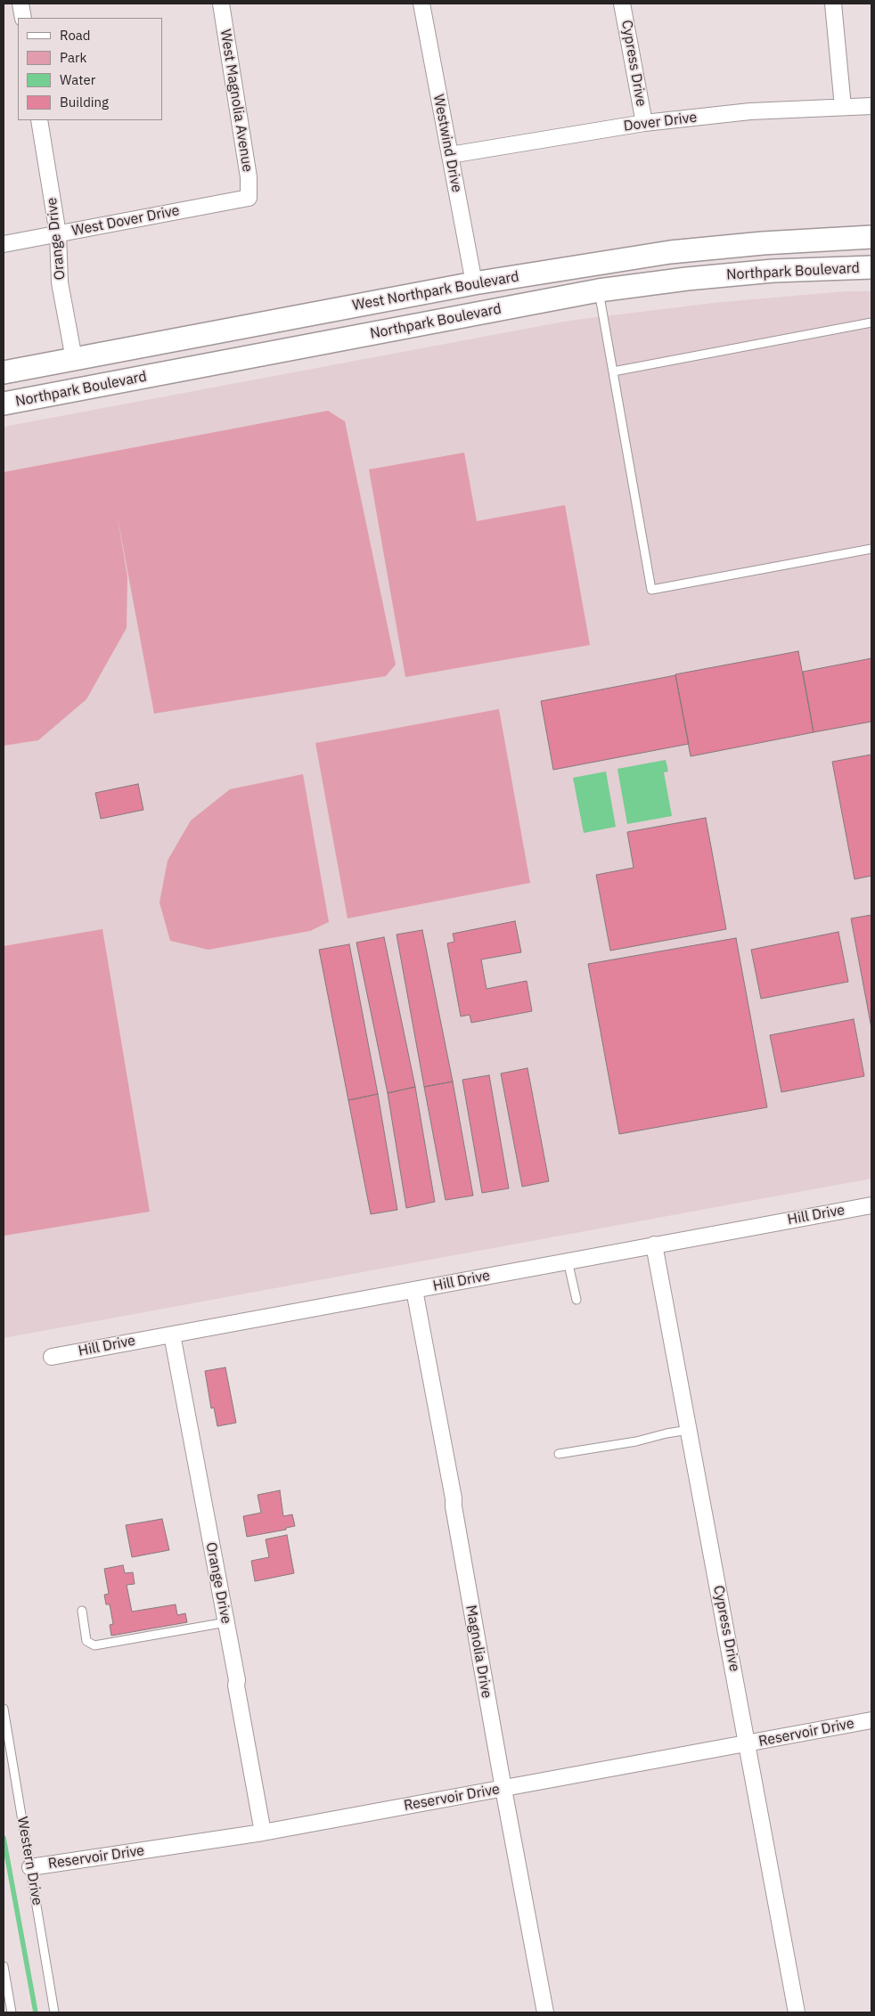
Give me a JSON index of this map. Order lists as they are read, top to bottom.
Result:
{
  "streets": {
    "main road": ["Northpark Boulevard", "West Northpark Boulevard"],
    "street": [
      "Cypress Drive",
      "West Magnolia Avenue",
      "Dover Drive",
      "Westwind Drive",
      "West Dover Drive",
      "Orange Drive",
      "Hill Drive",
      "Magnolia Drive",
      "Reservoir Drive"
    ],
    "lane": ["Western Drive"]
  },
  "crossings": [
    ["Cypress Drive", "Dover Drive"],
    ["Cypress Drive", "Hill Drive"],
    ["Cypress Drive", "Reservoir Drive"],
    ["West Magnolia Avenue", "West Dover Drive"],
    ["Dover Drive", "Westwind Drive"],
    ["Westwind Drive", "West Northpark Boulevard"],
    ["West Dover Drive", "Orange Drive"],
    ["Orange Drive", "West Northpark Boulevard"],
    ["Orange Drive", "Hill Drive"],
    ["Orange Drive", "Reservoir Drive"],
    ["Hill Drive", "Magnolia Drive"],
    ["Magnolia Drive", "Reservoir Drive"],
    ["Reservoir Drive", "Western Drive"]
  ],
  "legend": [
    "Road",
    "Park",
    "Water",
    "Building"
  ]
}
